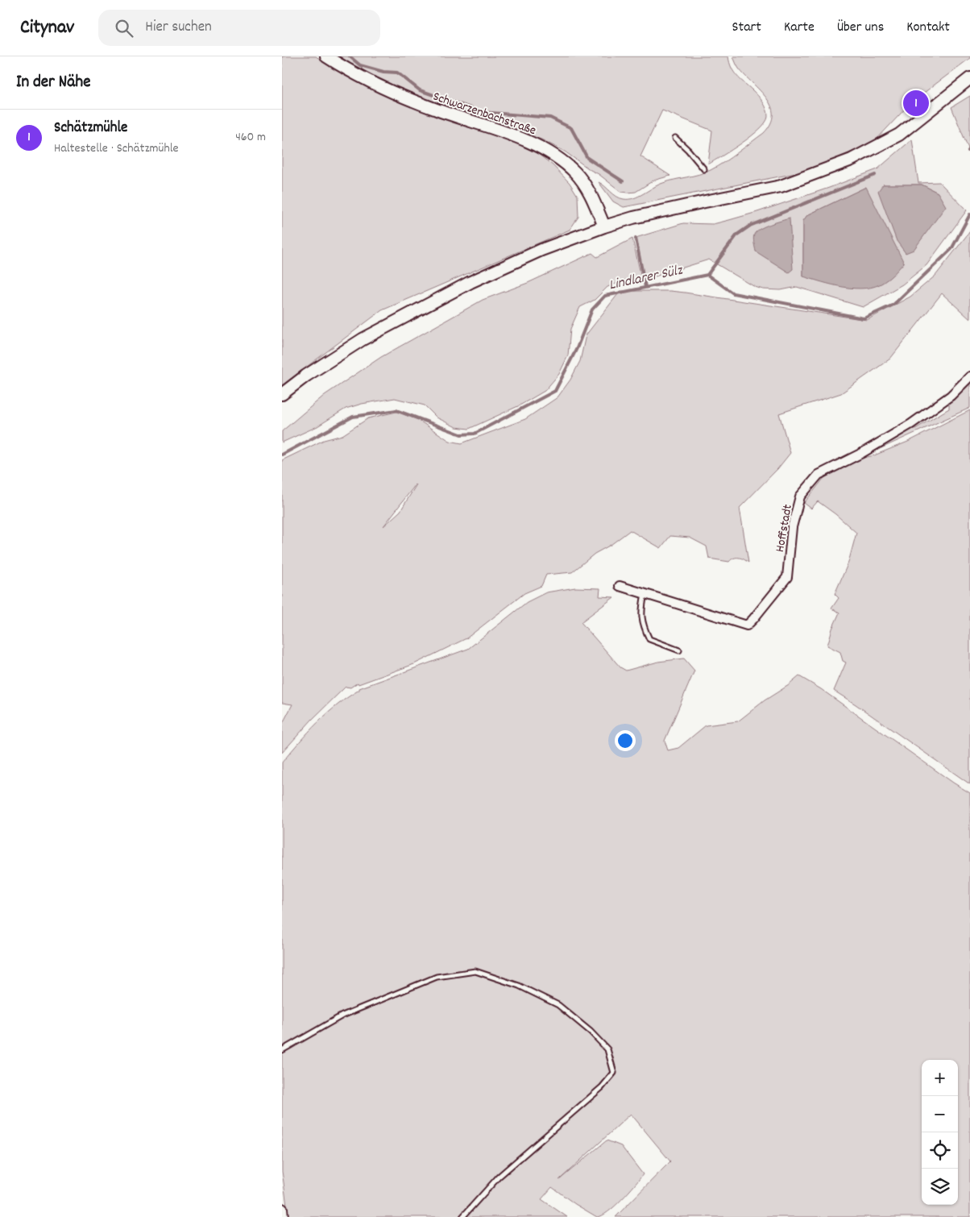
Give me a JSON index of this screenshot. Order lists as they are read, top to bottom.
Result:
{
  "streets": {
    "main road": ["Schwarzenbachstraße"],
    "street": ["Hoffstadt"]
  },
  "water": ["Lindlarer Sülz"],
  "page": {
    "header": "Citynav",
    "search": "Hier suchen",
    "nav": [
      "Start",
      "Karte",
      "Über uns",
      "Kontakt"
    ],
    "heading": "In der Nähe",
    "pins": "1",
    "list": [
      {
        "mark": "1",
        "name": "Schätzmühle",
        "note": "Haltestelle · Schätzmühle",
        "value": "460 m"
      }
    ],
    "map_buttons": ["+", "−"]
  }
}
